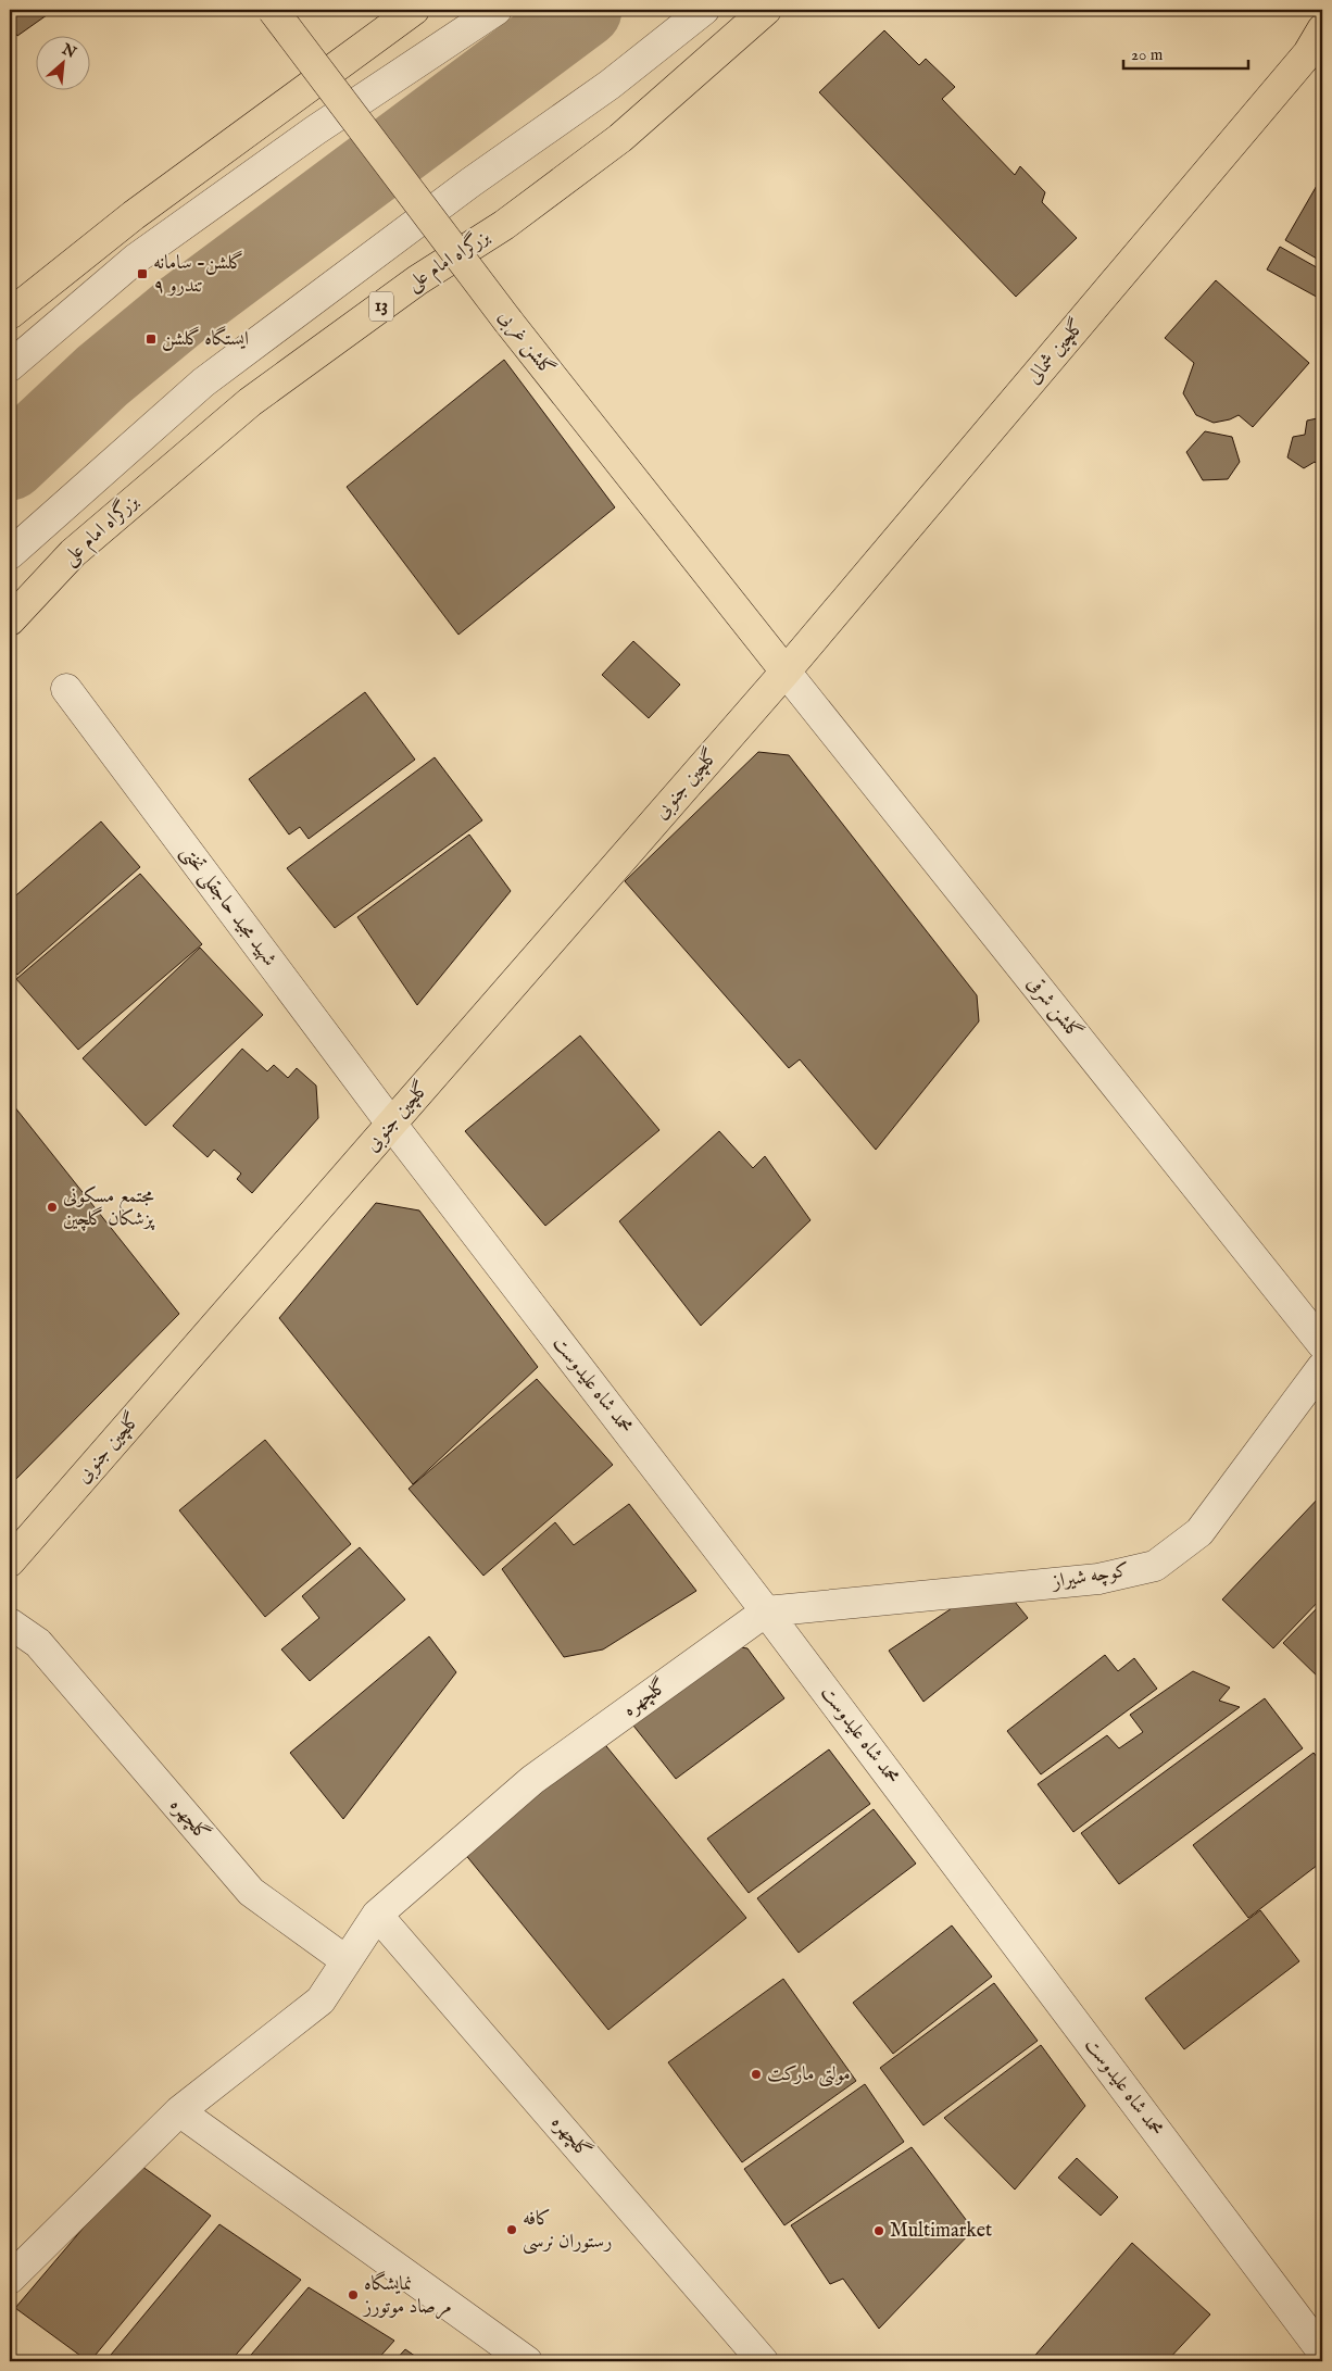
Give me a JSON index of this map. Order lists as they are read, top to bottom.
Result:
{
  "streets": {
    "main road": [
      "بزرگراه امام علی",
      "13",
      "گلشن غربی",
      "گلچین شمالی",
      "گلچین جنوبی"
    ],
    "street": [
      "شهید مجید حاجقلی تختی",
      "گلشن شرقی",
      "محمد شاه علیدوست",
      "کوچه شیراز",
      "گلچهره"
    ]
  },
  "crossings": [
    ["گلشن غربی", "گلچین شمالی"],
    ["گلشن غربی", "گلچین جنوبی"],
    ["گلشن غربی", "گلشن شرقی"],
    ["گلچین شمالی", "گلچین جنوبی"],
    ["گلچین شمالی", "گلشن شرقی"],
    ["گلچین جنوبی", "شهید مجید حاجقلی تختی"],
    ["گلچین جنوبی", "گلشن شرقی"],
    ["گلچین جنوبی", "محمد شاه علیدوست"],
    ["شهید مجید حاجقلی تختی", "محمد شاه علیدوست"],
    ["محمد شاه علیدوست", "کوچه شیراز"],
    ["محمد شاه علیدوست", "گلچهره"],
    ["کوچه شیراز", "گلچهره"]
  ],
  "places": {
    "transit": ["گلشن- سامانه ۹ تندرو", "ایستگاه گلشن"],
    "other": [
      "مجتمع مسکونی پزشکان گلچین",
      "مولتی مارکت",
      "کافه رستوران نرسی",
      "Multimarket",
      "نمایشگاه مرصاد موتورز"
    ]
  },
  "scale_bar": "20 m",
  "north": "top right"
}
